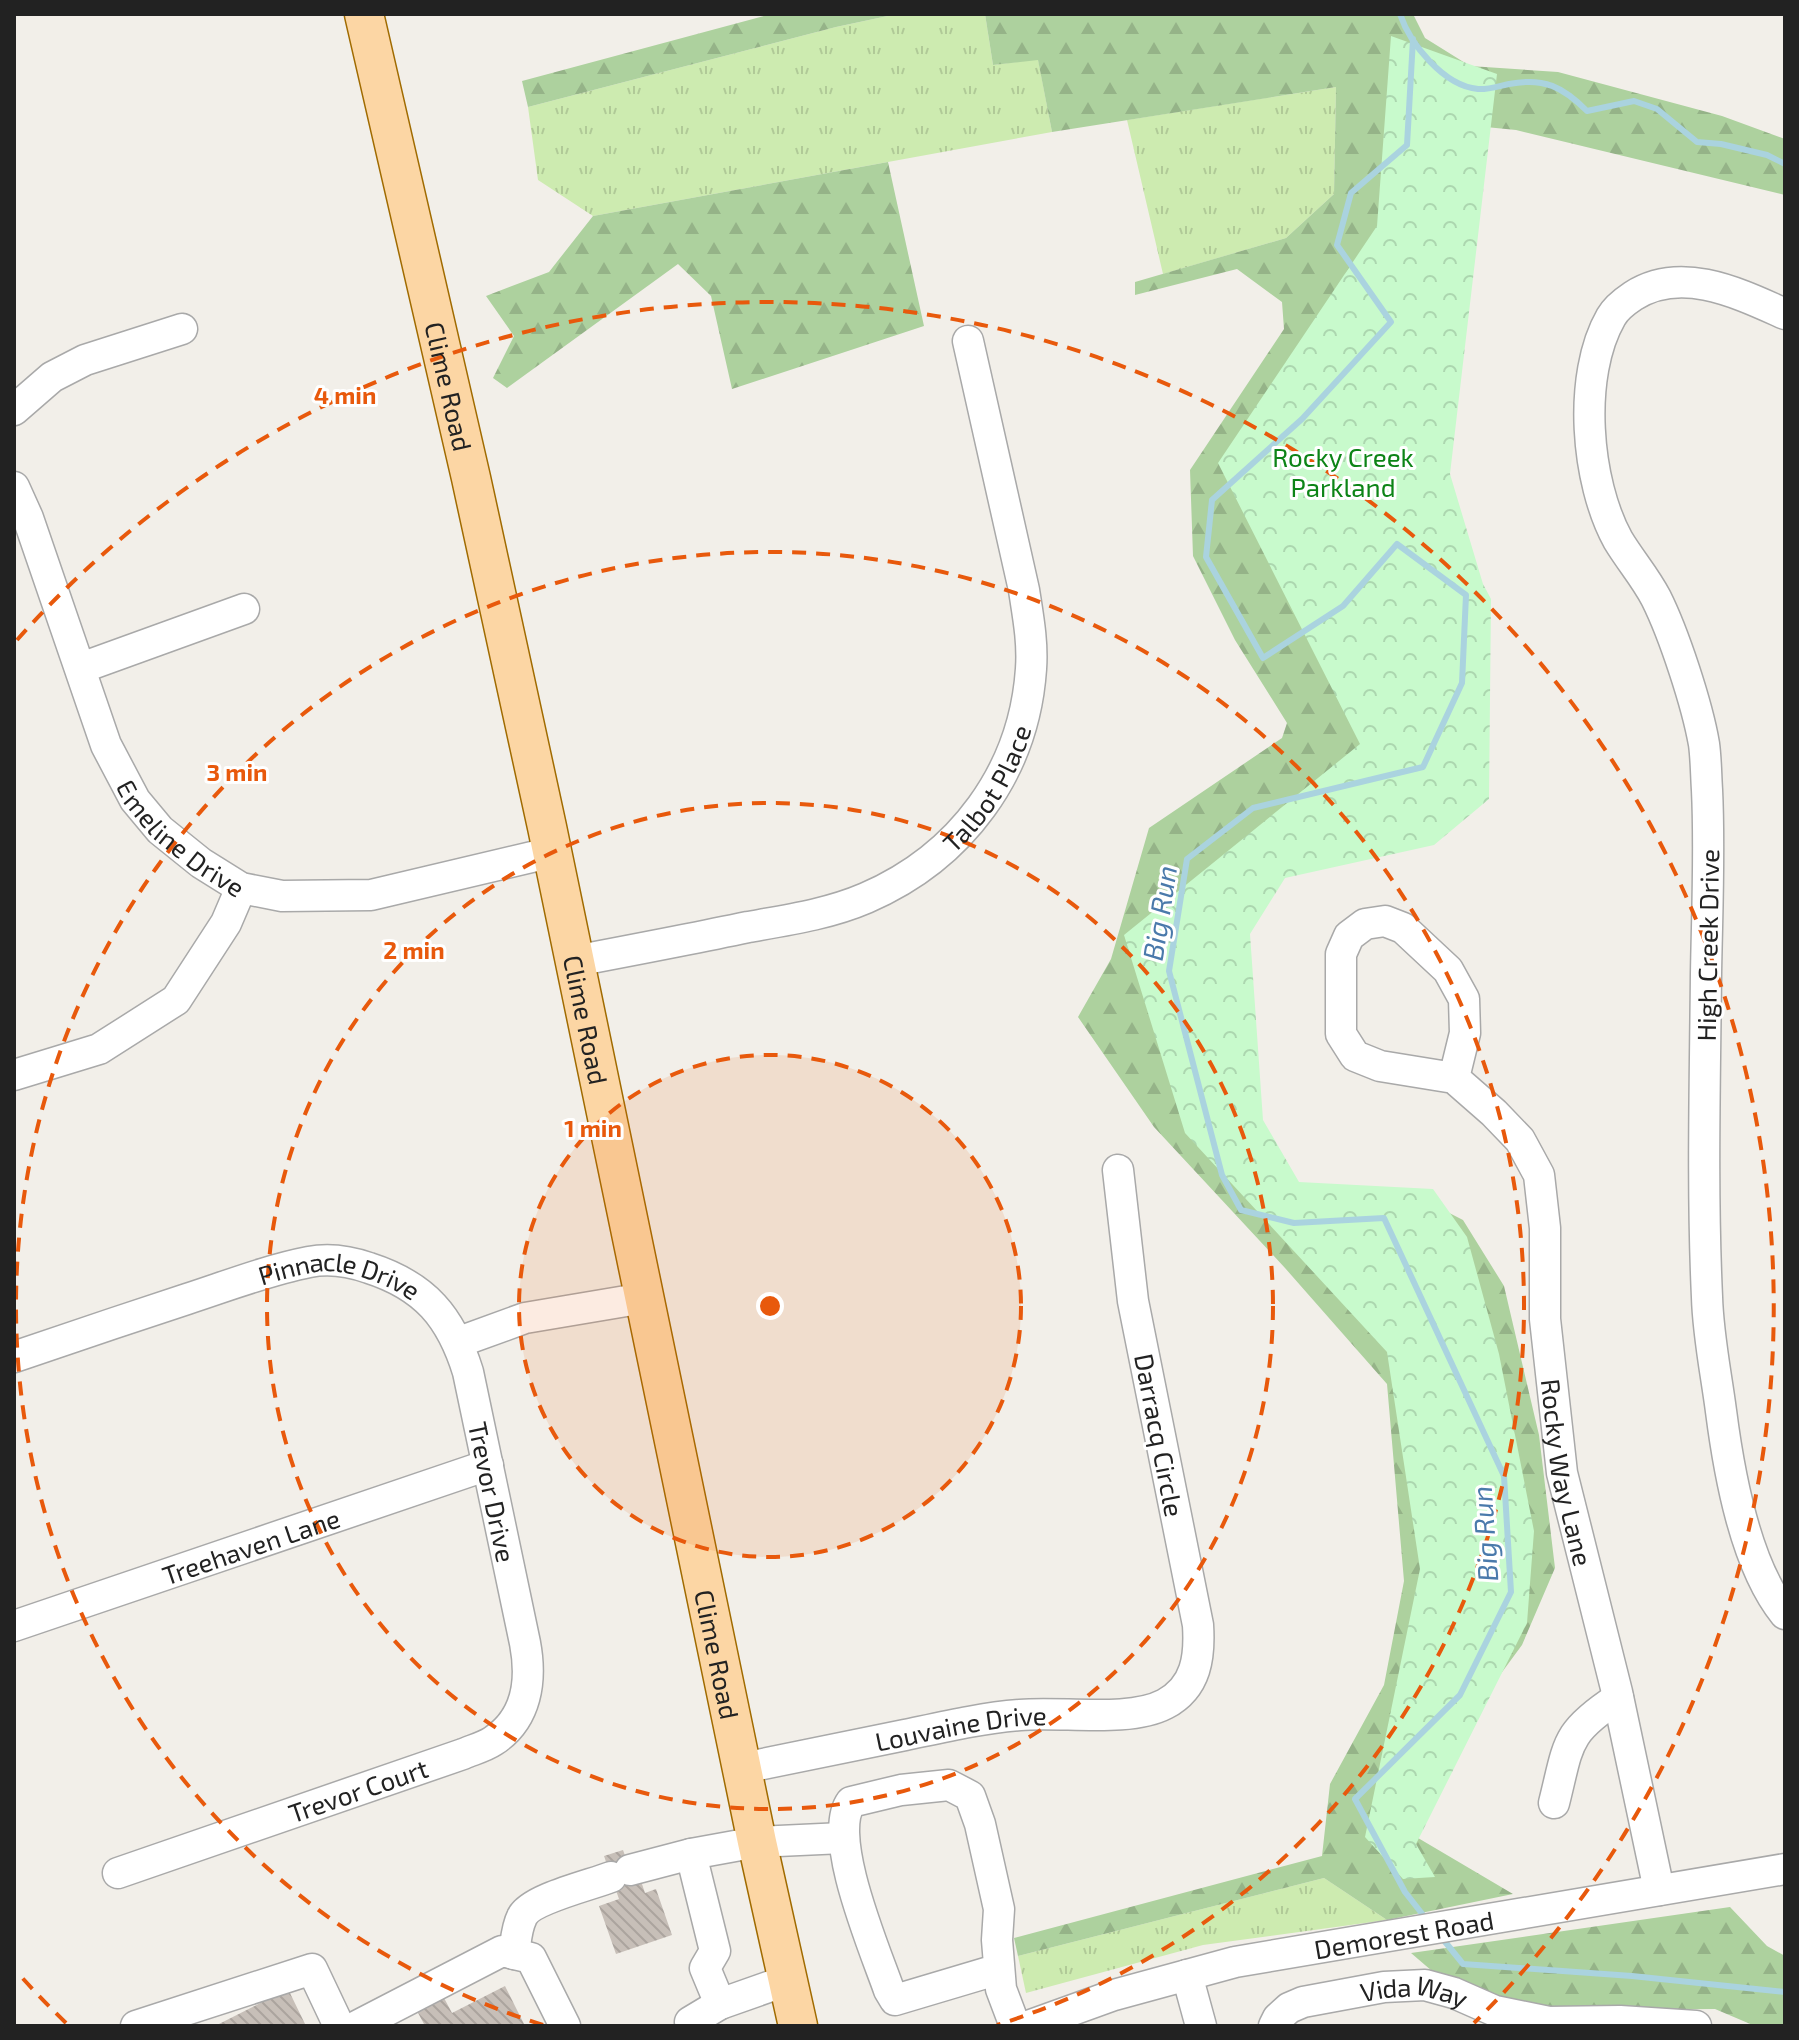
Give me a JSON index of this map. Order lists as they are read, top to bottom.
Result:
{
  "streets": {
    "main road": ["Clime Road"],
    "street": [
      "Talbot Place",
      "Emeline Drive",
      "High Creek Drive",
      "Pinnacle Drive",
      "Darracq Circle",
      "Rocky Way Lane",
      "Trevor Drive",
      "Treehaven Lane",
      "Louvaine Drive",
      "Trevor Court",
      "Demorest Road",
      "Vida Way"
    ]
  },
  "crossings": [
    ["Clime Road", "Talbot Place"],
    ["Clime Road", "Emeline Drive"],
    ["Clime Road", "Louvaine Drive"],
    ["Pinnacle Drive", "Trevor Drive"],
    ["Darracq Circle", "Louvaine Drive"],
    ["Rocky Way Lane", "Demorest Road"],
    ["Trevor Drive", "Treehaven Lane"],
    ["Trevor Drive", "Trevor Court"]
  ],
  "water": ["Big Run"],
  "parks": ["Rocky Creek Parkland"],
  "rings": [
    "4 min",
    "3 min",
    "2 min",
    "1 min"
  ]
}
